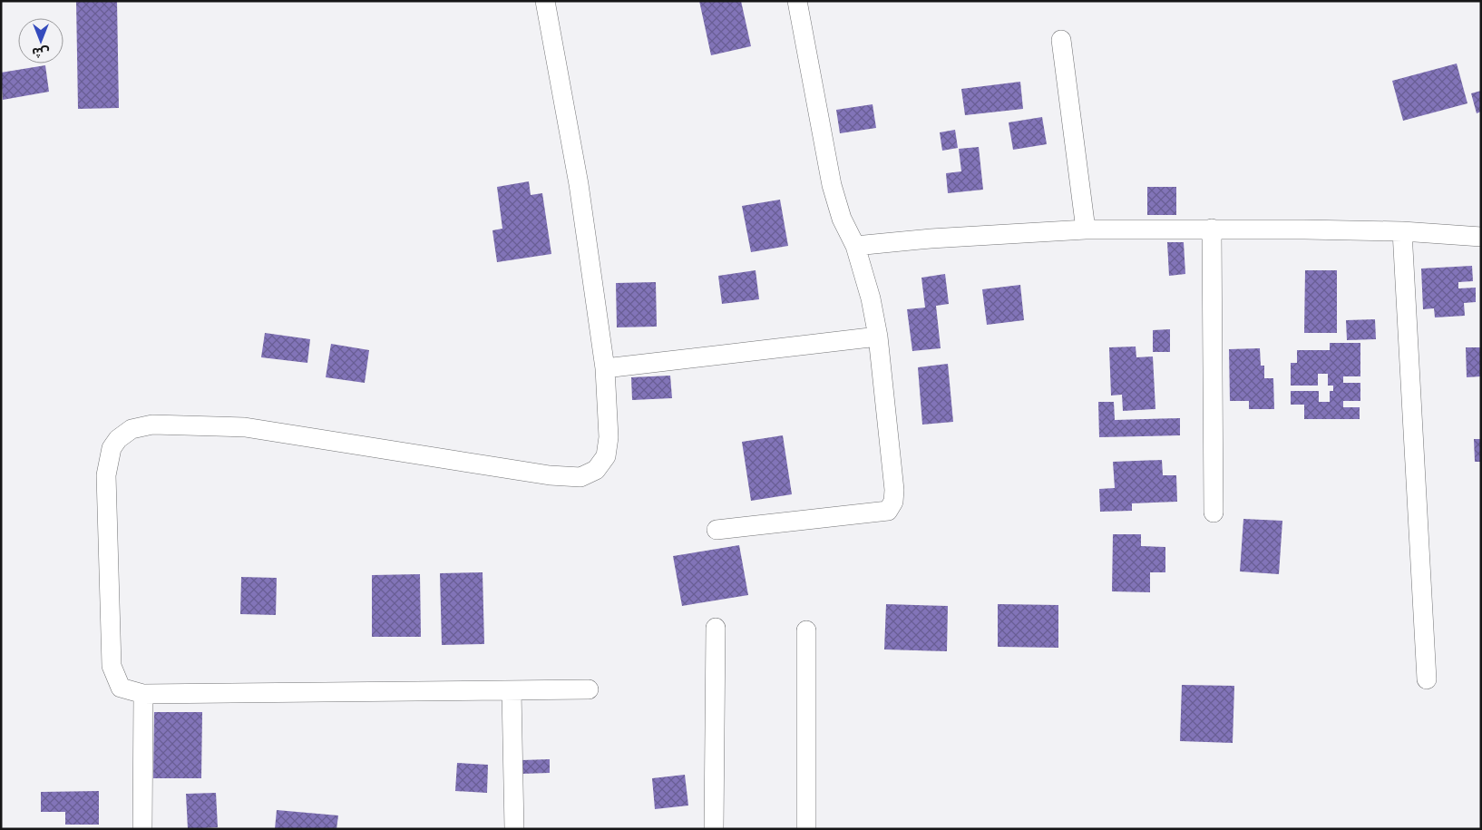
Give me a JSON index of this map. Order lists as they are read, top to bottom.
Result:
{
  "north": "bottom"
}
